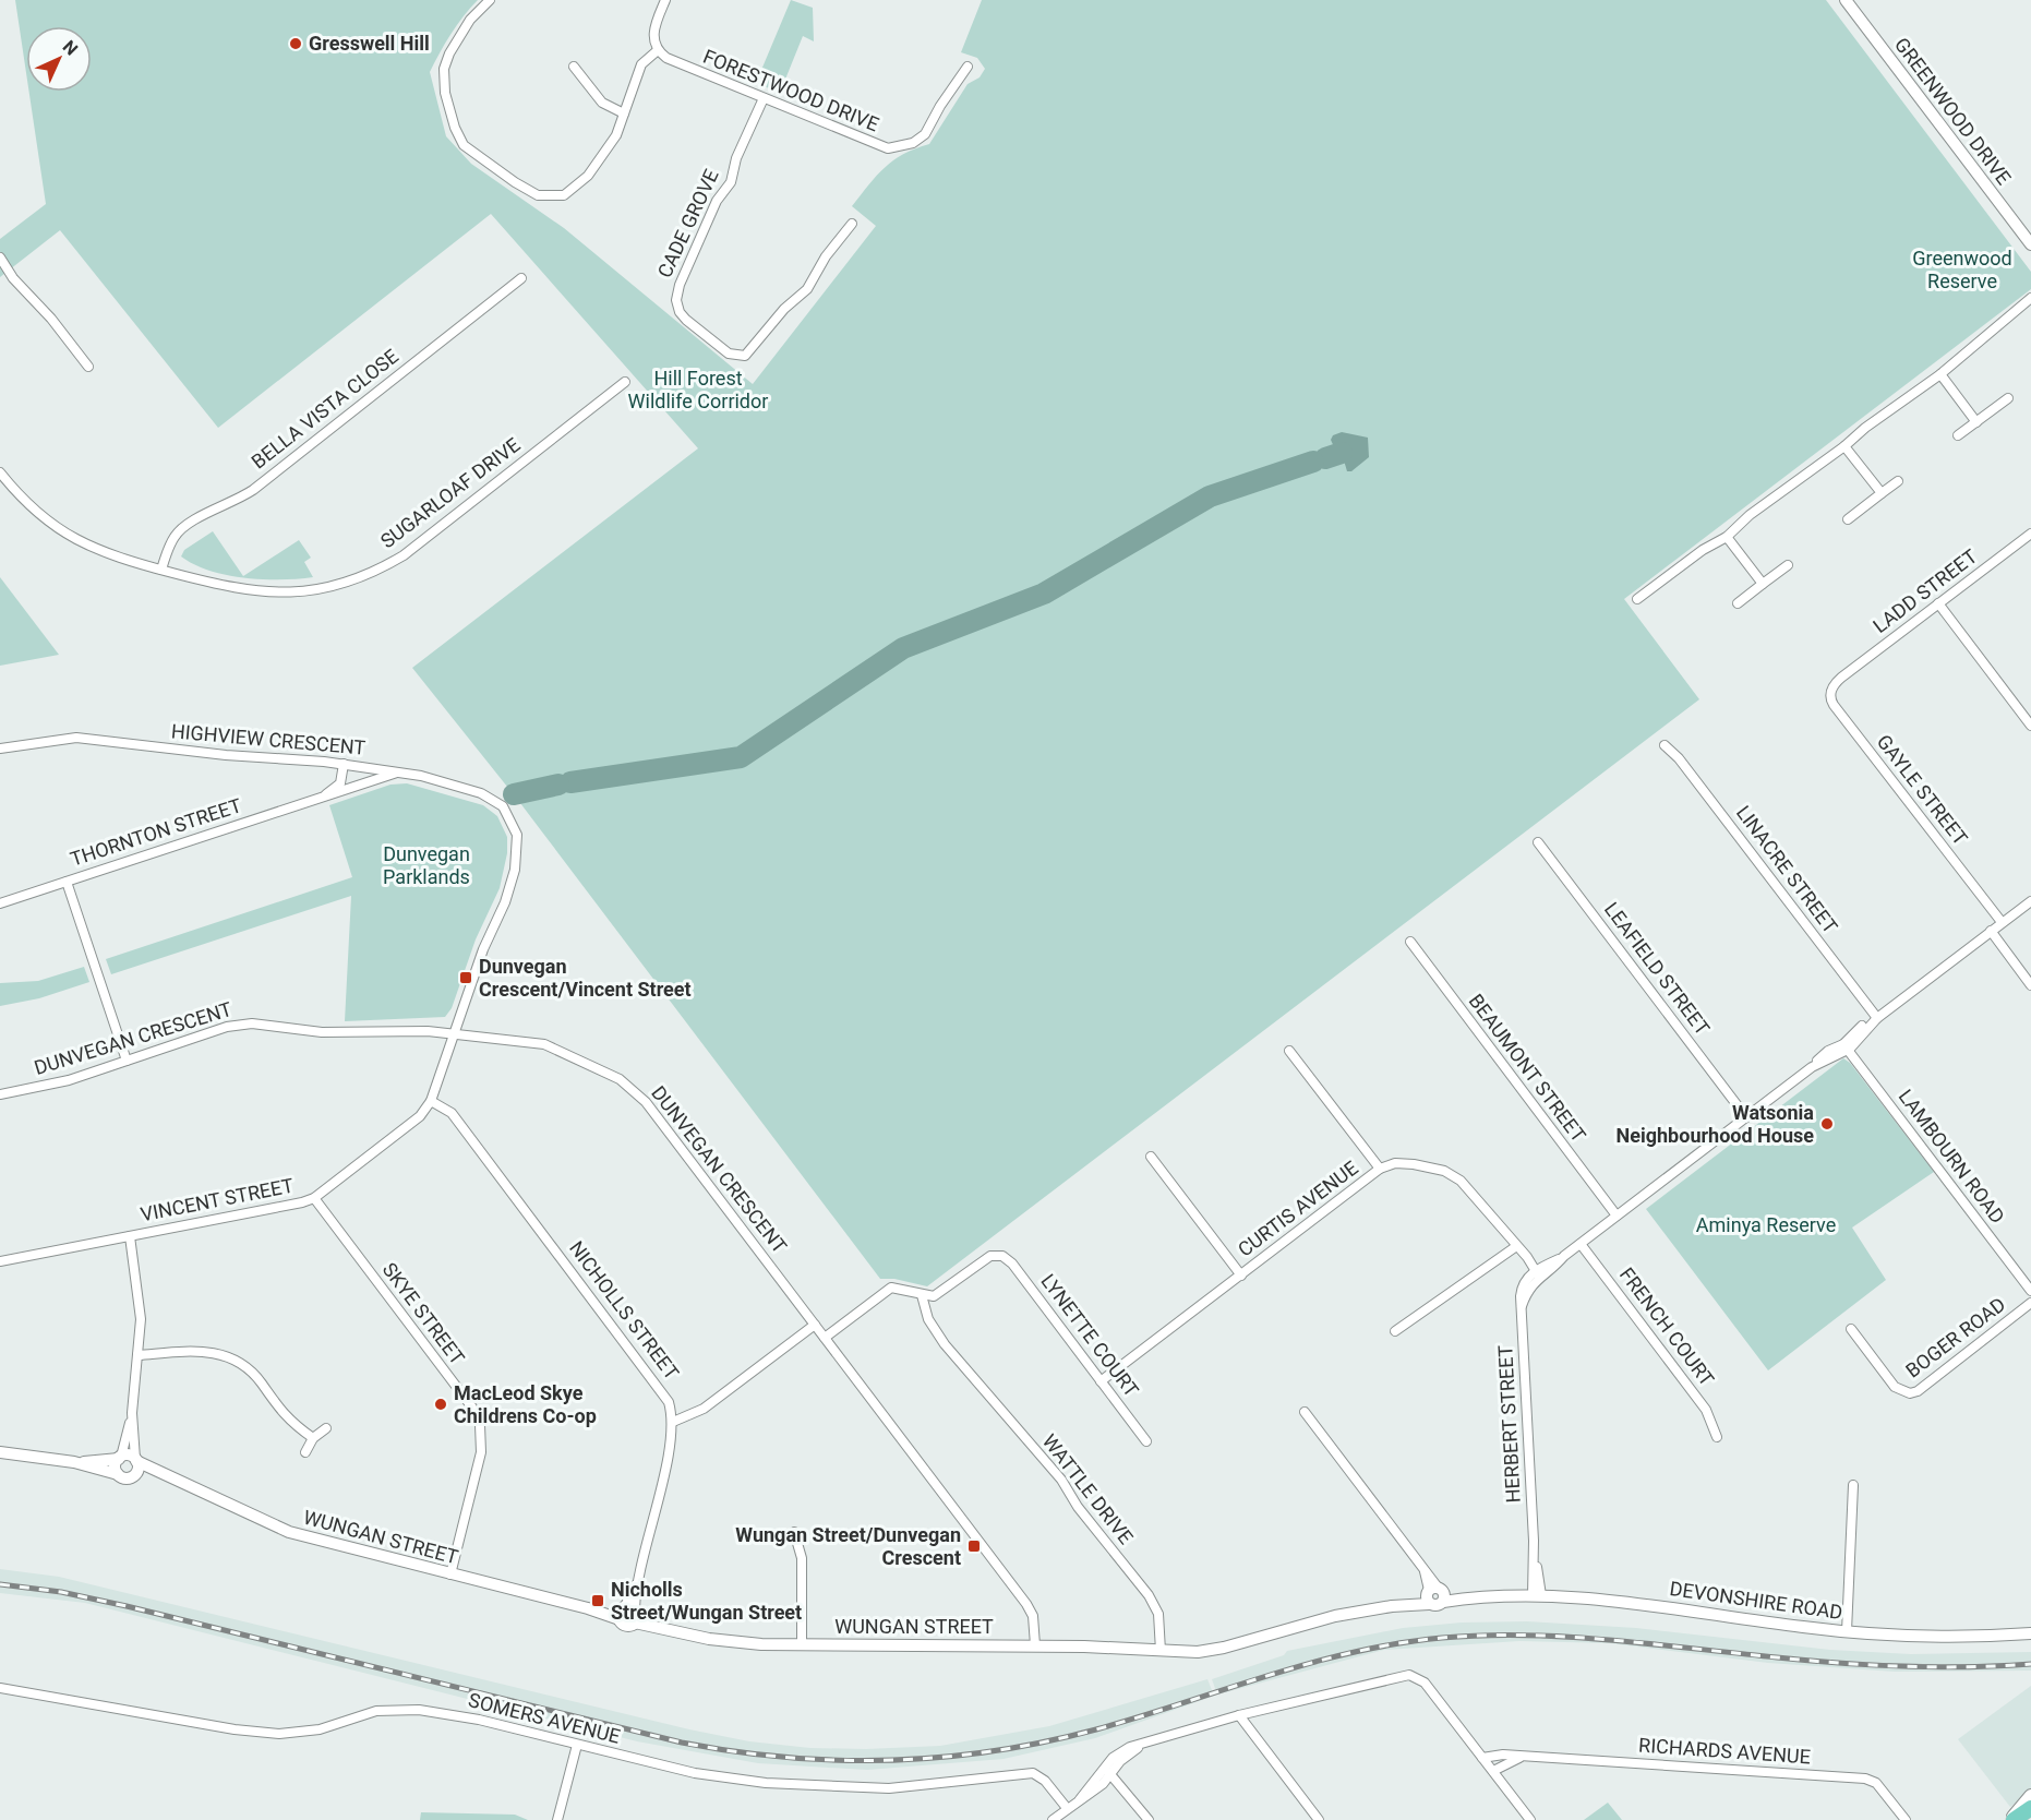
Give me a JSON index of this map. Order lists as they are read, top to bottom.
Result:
{
  "streets": {
    "street": [
      "FORESTWOOD DRIVE",
      "GREENWOOD DRIVE",
      "CADE GROVE",
      "BELLA VISTA CLOSE",
      "SUGARLOAF DRIVE",
      "LADD STREET",
      "HIGHVIEW CRESCENT",
      "GAYLE STREET",
      "THORNTON STREET",
      "LINACRE STREET",
      "LEAFIELD STREET",
      "DUNVEGAN CRESCENT",
      "BEAUMONT STREET",
      "LAMBOURN ROAD",
      "VINCENT STREET",
      "CURTIS AVENUE",
      "NICHOLLS STREET",
      "SKYE STREET",
      "FRENCH COURT",
      "LYNETTE COURT",
      "BOGER ROAD",
      "HERBERT STREET",
      "WATTLE DRIVE",
      "WUNGAN STREET",
      "DEVONSHIRE ROAD",
      "SOMERS AVENUE",
      "RICHARDS AVENUE"
    ]
  },
  "crossings": [
    ["FORESTWOOD DRIVE", "CADE GROVE"],
    ["BELLA VISTA CLOSE", "SUGARLOAF DRIVE"],
    ["LADD STREET", "GAYLE STREET"],
    ["HIGHVIEW CRESCENT", "THORNTON STREET"],
    ["HIGHVIEW CRESCENT", "VINCENT STREET"],
    ["GAYLE STREET", "HERBERT STREET"],
    ["LINACRE STREET", "HERBERT STREET"],
    ["LEAFIELD STREET", "HERBERT STREET"],
    ["DUNVEGAN CRESCENT", "VINCENT STREET"],
    ["DUNVEGAN CRESCENT", "WUNGAN STREET"],
    ["BEAUMONT STREET", "HERBERT STREET"],
    ["LAMBOURN ROAD", "HERBERT STREET"],
    ["VINCENT STREET", "NICHOLLS STREET"],
    ["VINCENT STREET", "SKYE STREET"],
    ["CURTIS AVENUE", "LYNETTE COURT"],
    ["CURTIS AVENUE", "HERBERT STREET"],
    ["NICHOLLS STREET", "WUNGAN STREET"],
    ["SKYE STREET", "WUNGAN STREET"],
    ["FRENCH COURT", "HERBERT STREET"],
    ["LYNETTE COURT", "WATTLE DRIVE"],
    ["HERBERT STREET", "DEVONSHIRE ROAD"],
    ["WATTLE DRIVE", "WUNGAN STREET"],
    ["WATTLE DRIVE", "DEVONSHIRE ROAD"],
    ["WUNGAN STREET", "DEVONSHIRE ROAD"]
  ],
  "parks": [
    "Greenwood Reserve",
    "Hill Forest Wildlife Corridor",
    "Dunvegan Parklands",
    "Aminya Reserve"
  ],
  "places": {
    "other": ["Gresswell Hill", "Watsonia Neighbourhood House", "MacLeod Skye Childrens Co-op"],
    "transit": ["Dunvegan Crescent/Vincent Street", "Wungan Street/Dunvegan Crescent", "Nicholls Street/Wungan Street"]
  },
  "north": "top right"
}
